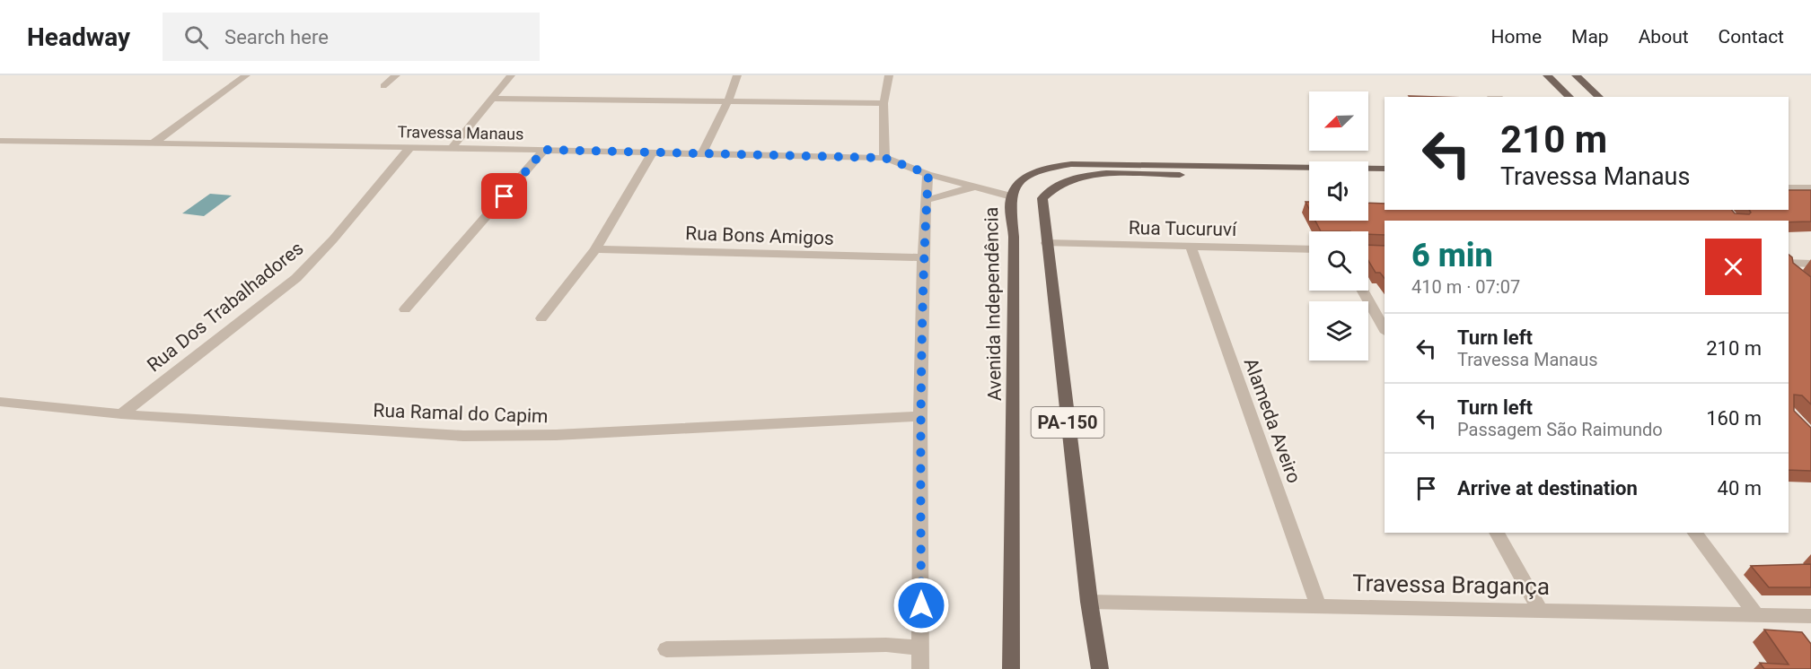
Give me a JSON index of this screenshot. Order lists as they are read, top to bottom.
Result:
{
  "streets": {
    "main road": ["Avenida Independência", "PA-150"],
    "street": [
      "Travessa Manaus",
      "Rua Tucuruví",
      "Rua Bons Amigos",
      "Rua Dos Trabalhadores",
      "Rua Ramal do Capim",
      "Alameda Aveiro",
      "Travessa Bragança"
    ]
  },
  "crossings": [
    ["Travessa Manaus", "Avenida Independência"],
    ["Travessa Manaus", "Rua Dos Trabalhadores"],
    ["Rua Tucuruví", "Alameda Aveiro"],
    ["Rua Tucuruví", "PA-150"],
    ["Rua Dos Trabalhadores", "Rua Ramal do Capim"],
    ["Alameda Aveiro", "Travessa Bragança"],
    ["PA-150", "Travessa Bragança"]
  ],
  "north": "bottom left",
  "page": {
    "header": "Headway",
    "search": "Search here",
    "nav": [
      "Home",
      "Map",
      "About",
      "Contact"
    ],
    "turn": ["210 m", "Travessa Manaus"],
    "heading": ["6 min", "410 m · 07:07"],
    "list": [
      {
        "name": "Turn left",
        "note": "Travessa Manaus",
        "value": "210 m"
      },
      {
        "name": "Turn left",
        "note": "Passagem São Raimundo",
        "value": "160 m"
      },
      {
        "name": "Arrive at destination",
        "value": "40 m"
      }
    ]
  }
}
